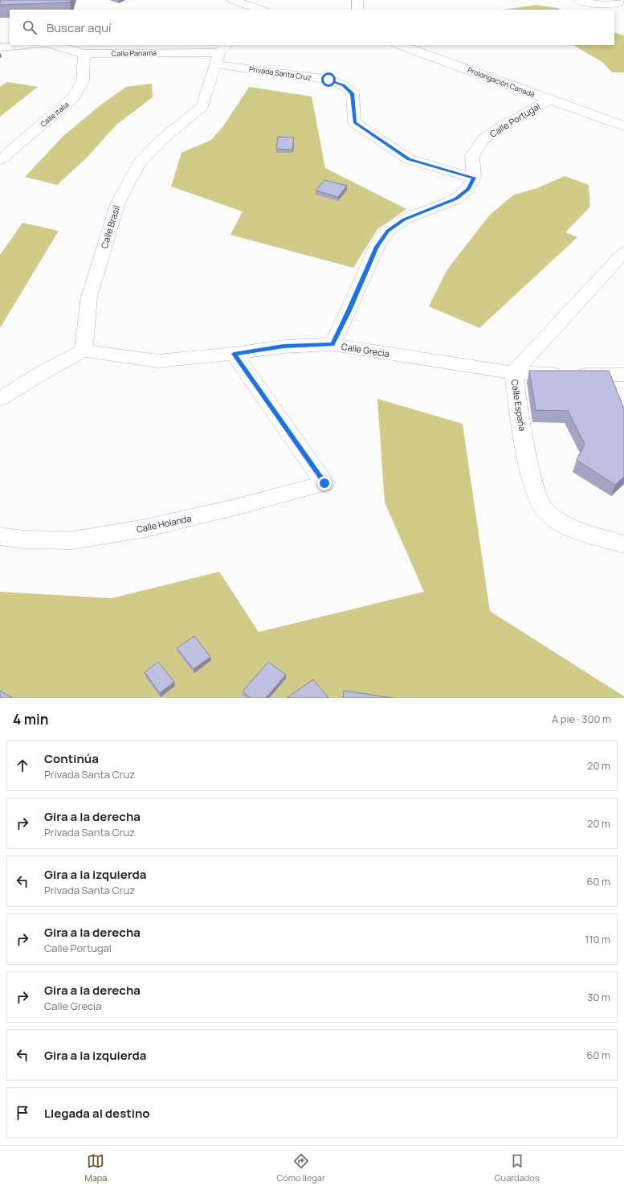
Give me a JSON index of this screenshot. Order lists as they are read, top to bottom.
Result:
{
  "streets": {
    "street": [
      "Calle Panamá",
      "Privada Santa Cruz",
      "Prolongación Canadá",
      "Calle Italia",
      "Calle Portugal",
      "Calle Brasil",
      "Calle Grecia",
      "Calle España",
      "Calle Holanda"
    ]
  },
  "crossings": [
    ["Calle Panamá", "Privada Santa Cruz"],
    ["Calle Panamá", "Calle Italia"],
    ["Calle Panamá", "Calle Brasil"],
    ["Privada Santa Cruz", "Calle Portugal"],
    ["Privada Santa Cruz", "Calle Brasil"],
    ["Prolongación Canadá", "Calle Portugal"],
    ["Calle Brasil", "Calle Grecia"],
    ["Calle Grecia", "Calle España"],
    ["Calle Grecia", "Calle Holanda"]
  ],
  "page": {
    "search": "Buscar aquí",
    "heading": ["4 min", "A pie · 300 m"],
    "list": [
      ["Continúa", "Privada Santa Cruz", "20 m"],
      ["Gira a la derecha", "Privada Santa Cruz", "20 m"],
      ["Gira a la izquierda", "Privada Santa Cruz", "60 m"],
      ["Gira a la derecha", "Calle Portugal", "110 m"],
      ["Gira a la derecha", "Calle Grecia", "30 m"],
      ["Gira a la izquierda", "60 m"],
      "Llegada al destino"
    ],
    "nav": ["Mapa", "Cómo llegar", "Guardados"]
  }
}
